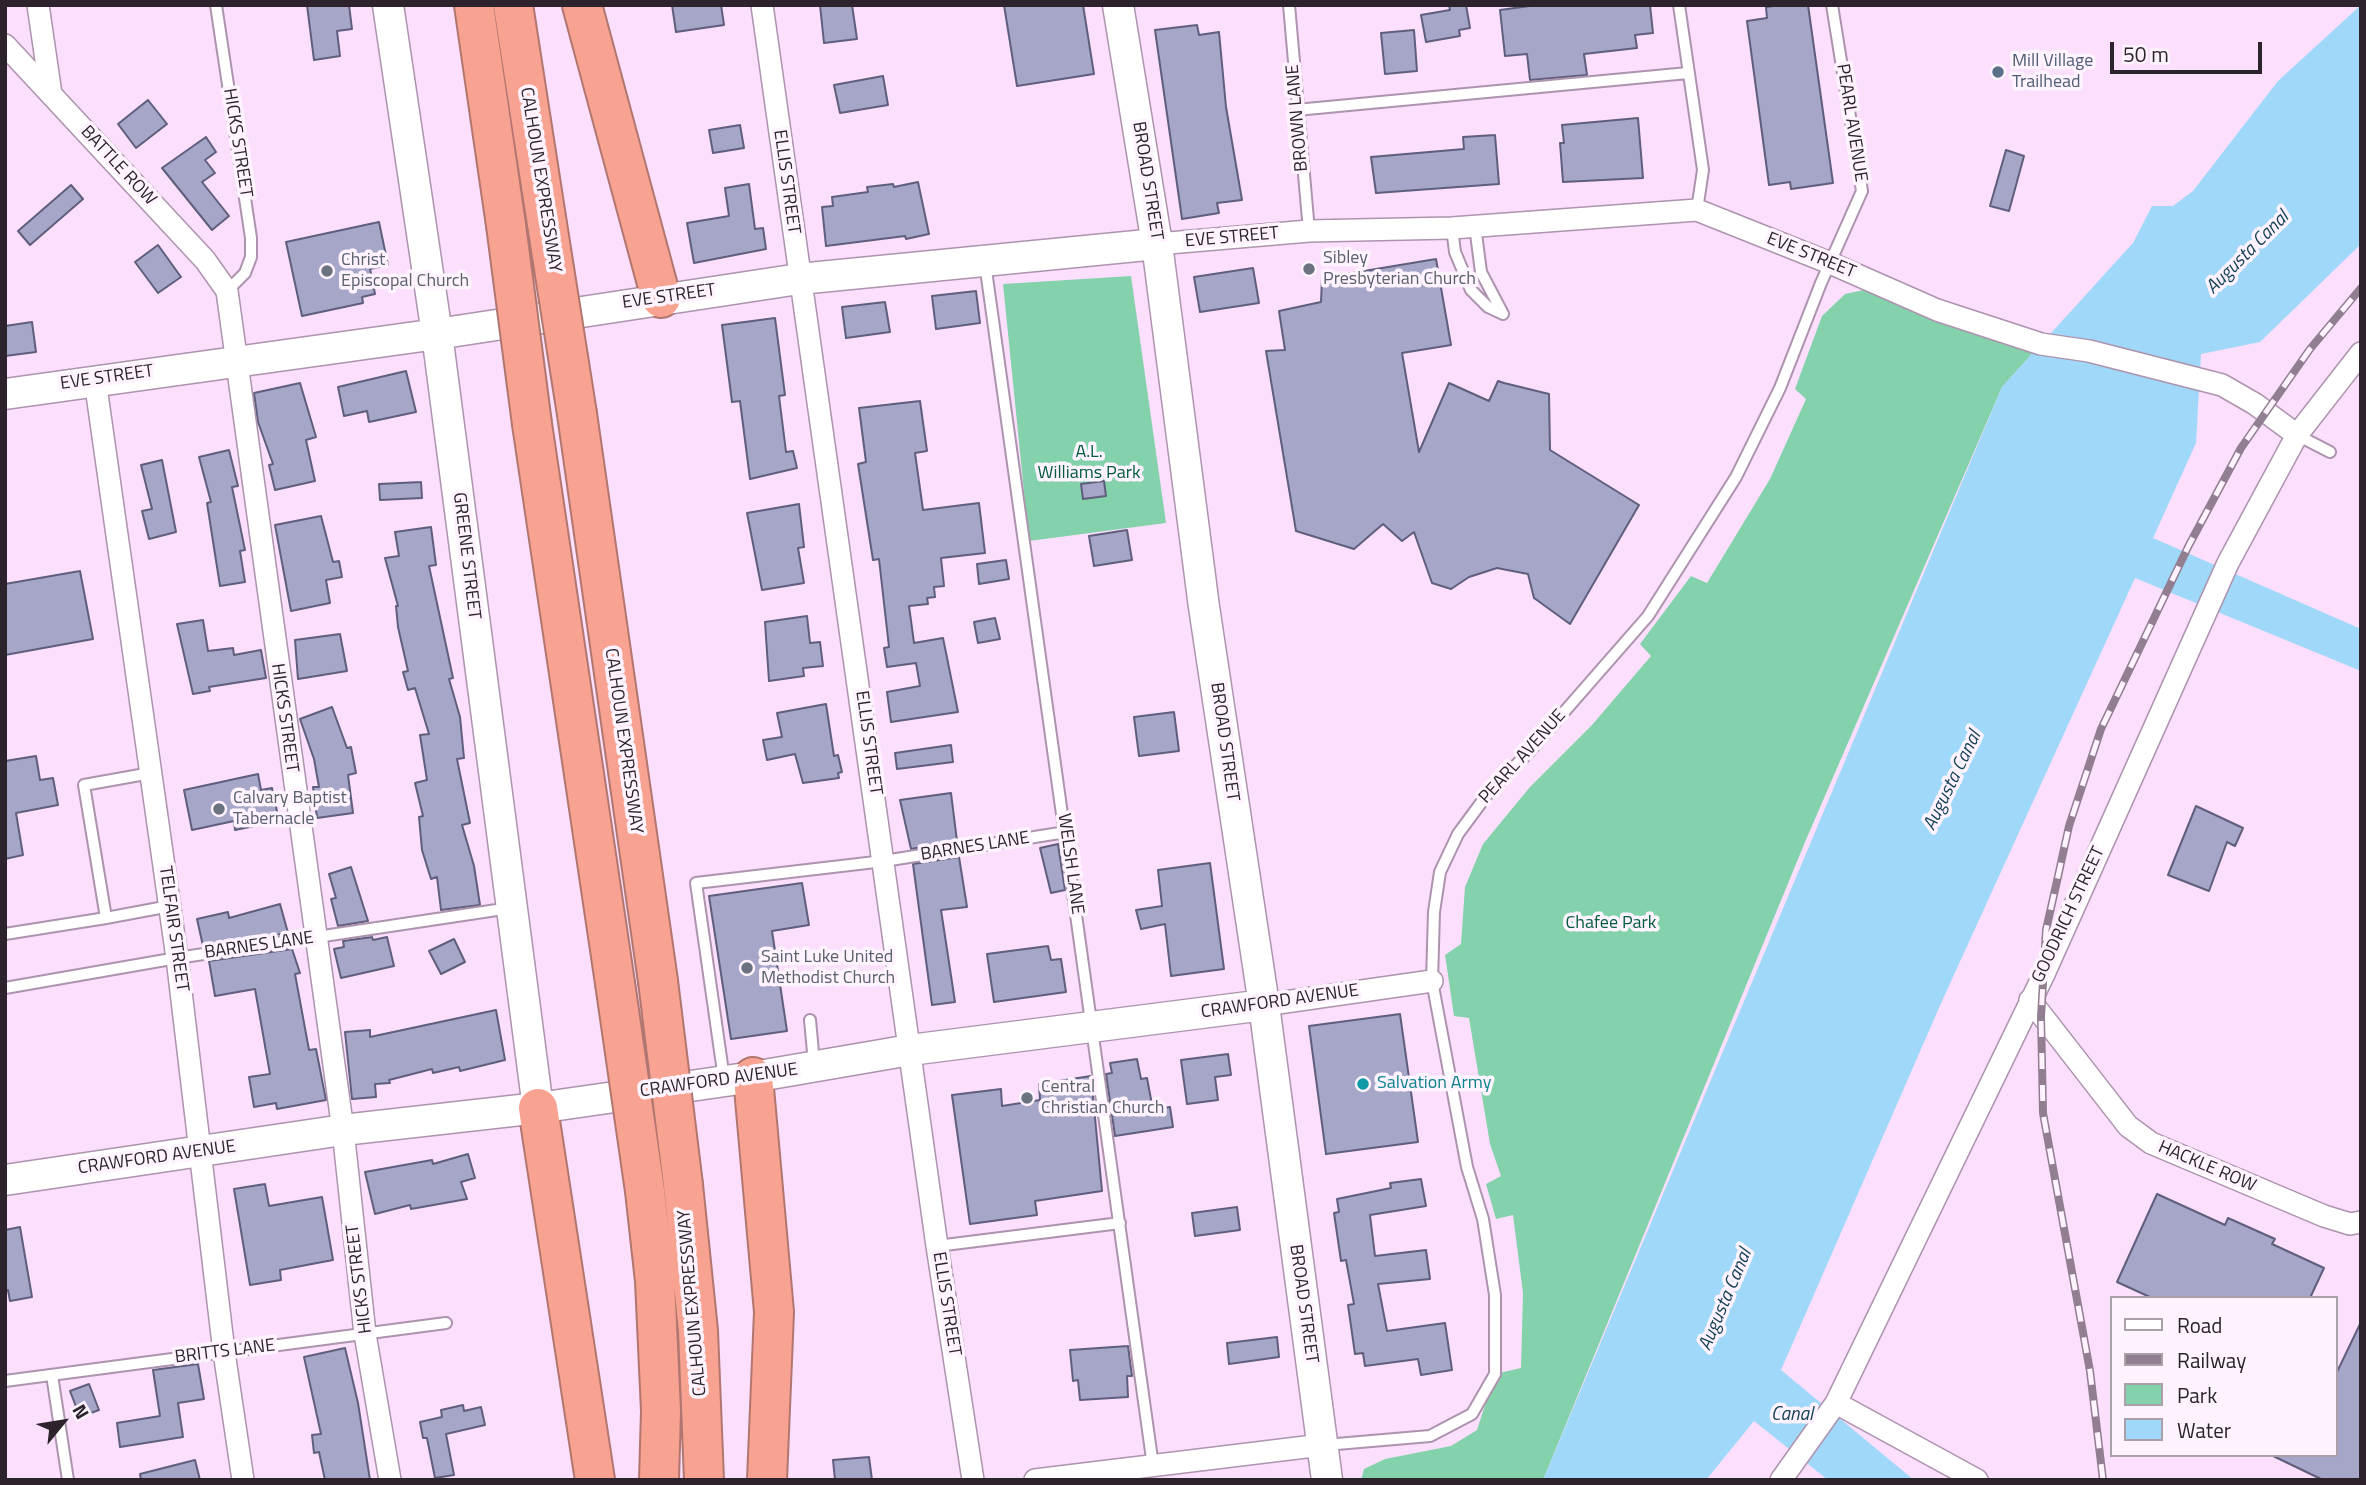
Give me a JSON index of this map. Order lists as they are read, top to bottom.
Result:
{
  "streets": {
    "highway": ["CALHOUN EXPRESSWAY"],
    "street": [
      "HICKS STREET",
      "BATTLE ROW",
      "BROAD STREET",
      "ELLIS STREET",
      "EVE STREET",
      "GREENE STREET",
      "GOODRICH STREET",
      "TELFAIR STREET",
      "CRAWFORD AVENUE",
      "HACKLE ROW"
    ],
    "lane": [
      "BROWN LANE",
      "PEARL AVENUE",
      "BARNES LANE",
      "WELSH LANE",
      "BRITTS LANE"
    ]
  },
  "crossings": [
    ["BROWN LANE", "EVE STREET"],
    ["PEARL AVENUE", "BROAD STREET"],
    ["PEARL AVENUE", "EVE STREET"],
    ["PEARL AVENUE", "CRAWFORD AVENUE"],
    ["HICKS STREET", "BATTLE ROW"],
    ["HICKS STREET", "EVE STREET"],
    ["HICKS STREET", "BARNES LANE"],
    ["HICKS STREET", "CRAWFORD AVENUE"],
    ["HICKS STREET", "BRITTS LANE"],
    ["BROAD STREET", "EVE STREET"],
    ["BROAD STREET", "CRAWFORD AVENUE"],
    ["ELLIS STREET", "EVE STREET"],
    ["ELLIS STREET", "BARNES LANE"],
    ["ELLIS STREET", "CRAWFORD AVENUE"],
    ["EVE STREET", "GREENE STREET"],
    ["EVE STREET", "WELSH LANE"],
    ["EVE STREET", "GOODRICH STREET"],
    ["EVE STREET", "TELFAIR STREET"],
    ["GREENE STREET", "BARNES LANE"],
    ["GREENE STREET", "CRAWFORD AVENUE"],
    ["BARNES LANE", "WELSH LANE"],
    ["BARNES LANE", "TELFAIR STREET"],
    ["BARNES LANE", "CRAWFORD AVENUE"],
    ["WELSH LANE", "CRAWFORD AVENUE"],
    ["GOODRICH STREET", "HACKLE ROW"],
    ["TELFAIR STREET", "CRAWFORD AVENUE"],
    ["TELFAIR STREET", "BRITTS LANE"]
  ],
  "water": ["Augusta Canal", "Canal"],
  "parks": ["A.L. Williams Park", "Chafee Park"],
  "places": [
    "Mill Village Trailhead",
    "Sibley Presbyterian Church",
    "Christ Episcopal Church",
    "Calvary Baptist Tabernacle",
    "Saint Luke United Methodist Church",
    "Salvation Army",
    "Central Christian Church"
  ],
  "legend": [
    "Road",
    "Railway",
    "Park",
    "Water"
  ],
  "scale_bar": "50 m",
  "north": "top right"
}
